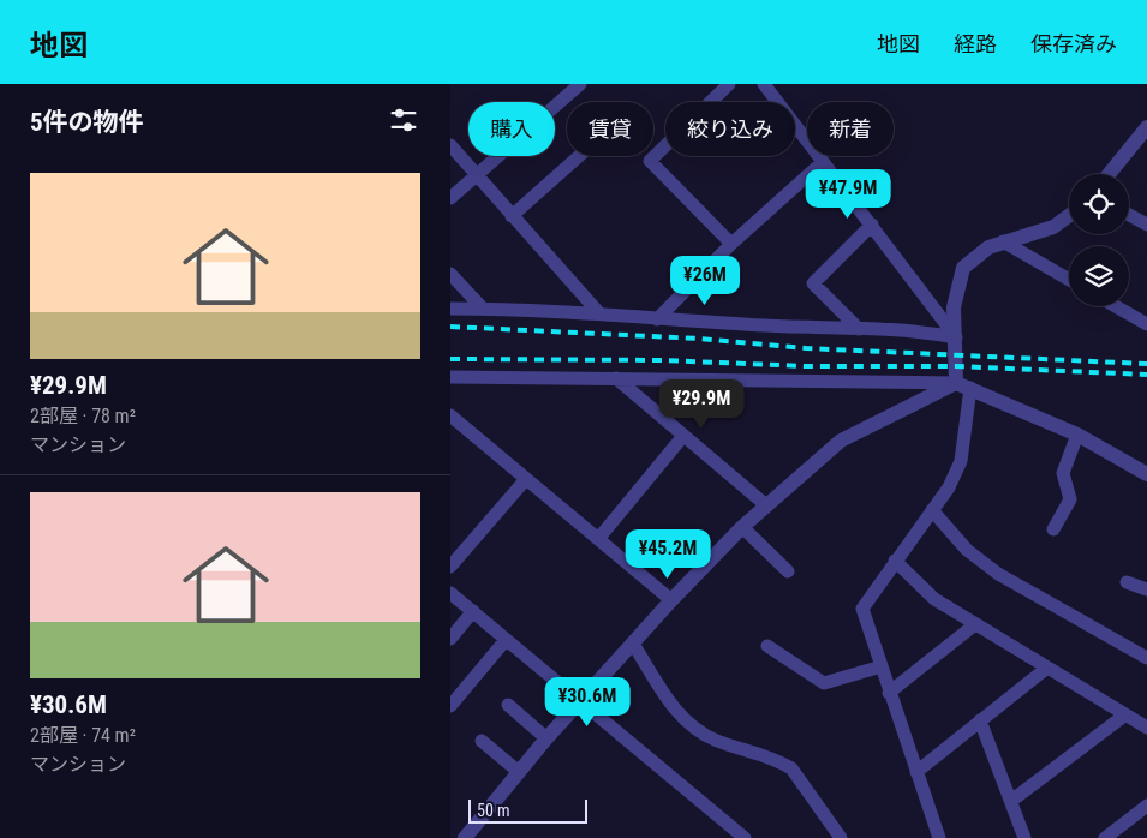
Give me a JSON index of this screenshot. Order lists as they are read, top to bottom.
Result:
{
  "scale_bar": "50 m",
  "page": {
    "header": "地図",
    "nav": ["地図", "経路", "保存済み"],
    "heading": "5件の物件",
    "chip": [
      "購入",
      "賃貸",
      "絞り込み",
      "新着"
    ],
    "list": [
      {
        "name": "¥29.9M",
        "note": "2部屋 · 78 m² · マンション"
      },
      {
        "name": "¥30.6M",
        "note": "2部屋 · 74 m² · マンション"
      }
    ],
    "price": [
      "¥47.9M",
      "¥26M",
      "¥29.9M",
      "¥45.2M",
      "¥30.6M"
    ],
    "scale": "50 m"
  }
}
